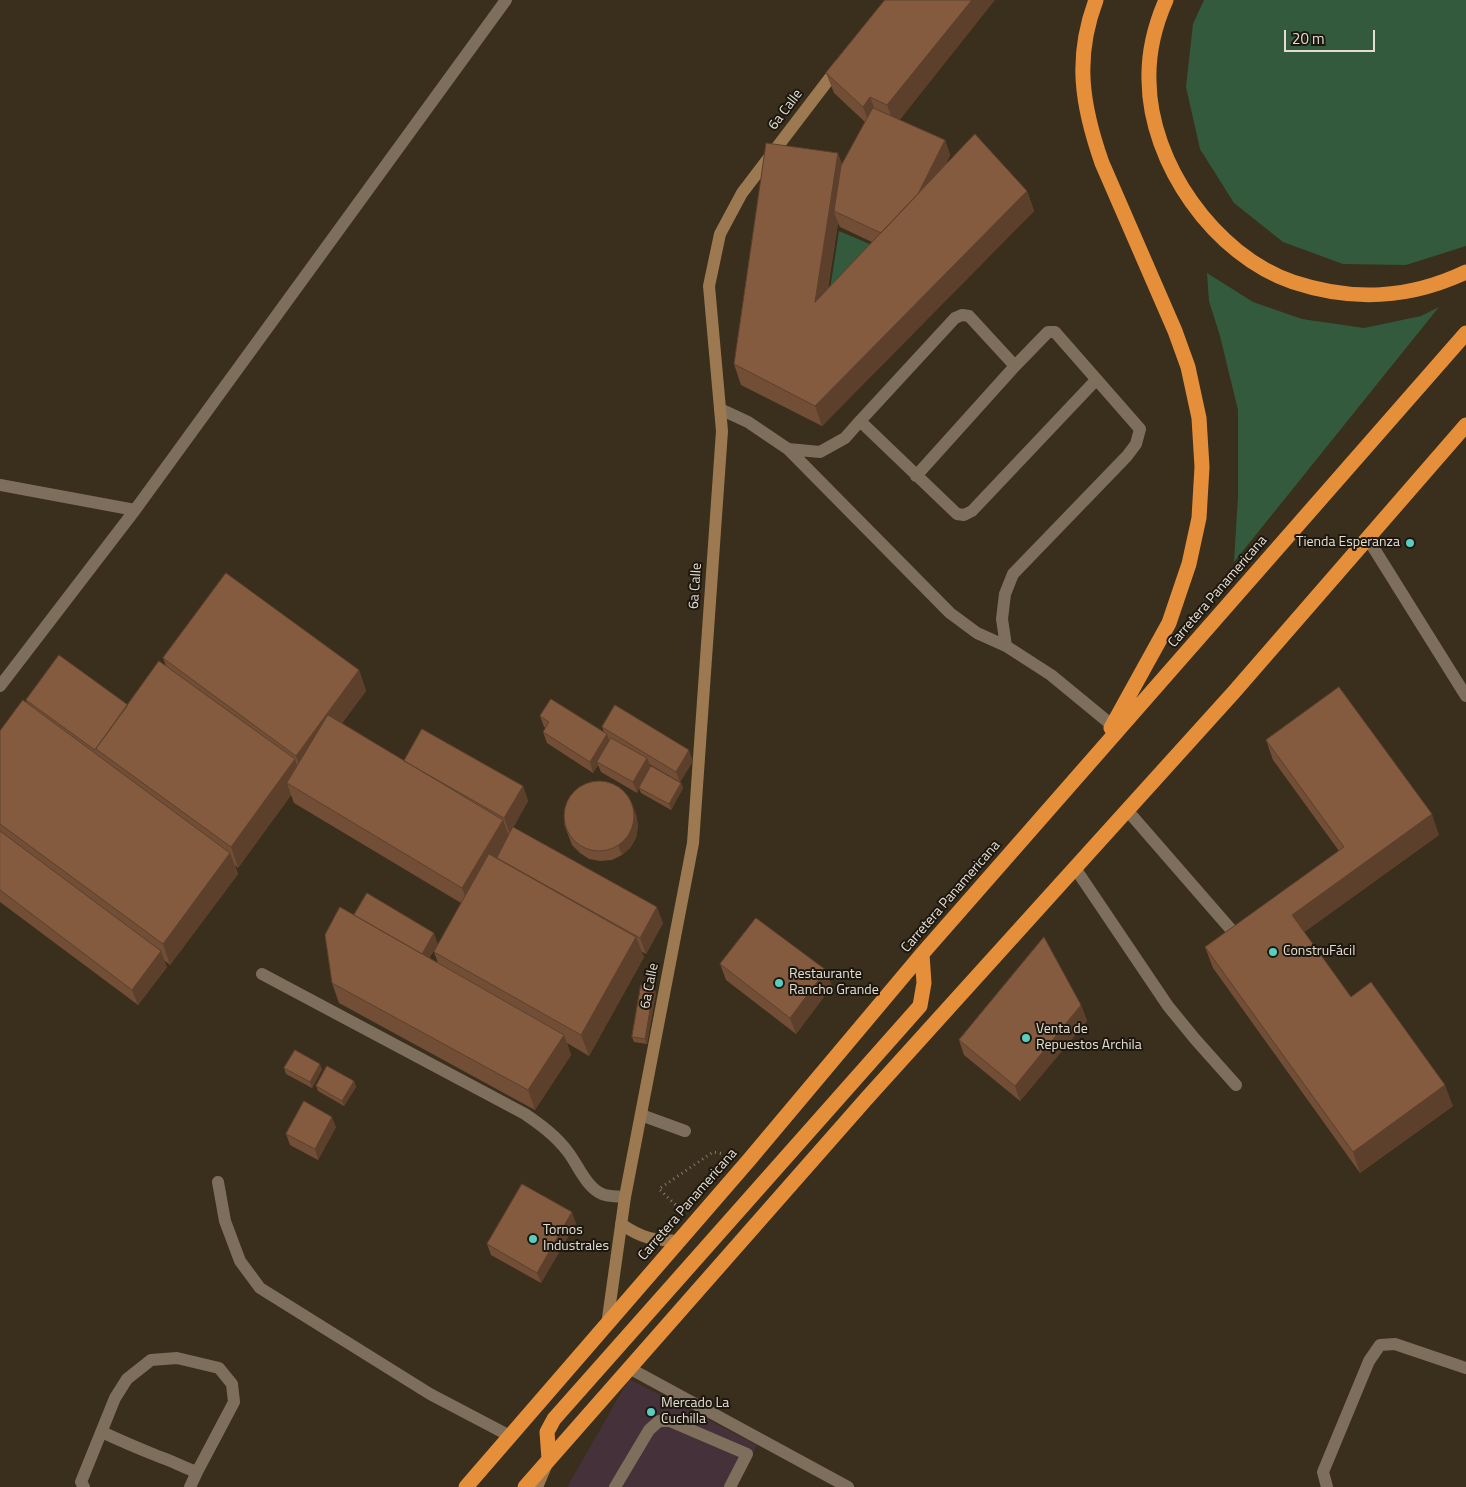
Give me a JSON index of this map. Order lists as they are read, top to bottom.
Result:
{
  "streets": {
    "highway": ["Carretera Panamericana"],
    "street": ["6a Calle"]
  },
  "crossings": [
    ["6a Calle", "Carretera Panamericana"]
  ],
  "places": [
    "Tienda Esperanza",
    "ConstruFácil",
    "Restaurante Rancho Grande",
    "Venta de Repuestos Archila",
    "Tornos Industrales",
    "Mercado La Cuchilla"
  ],
  "scale_bar": "20 m"
}
